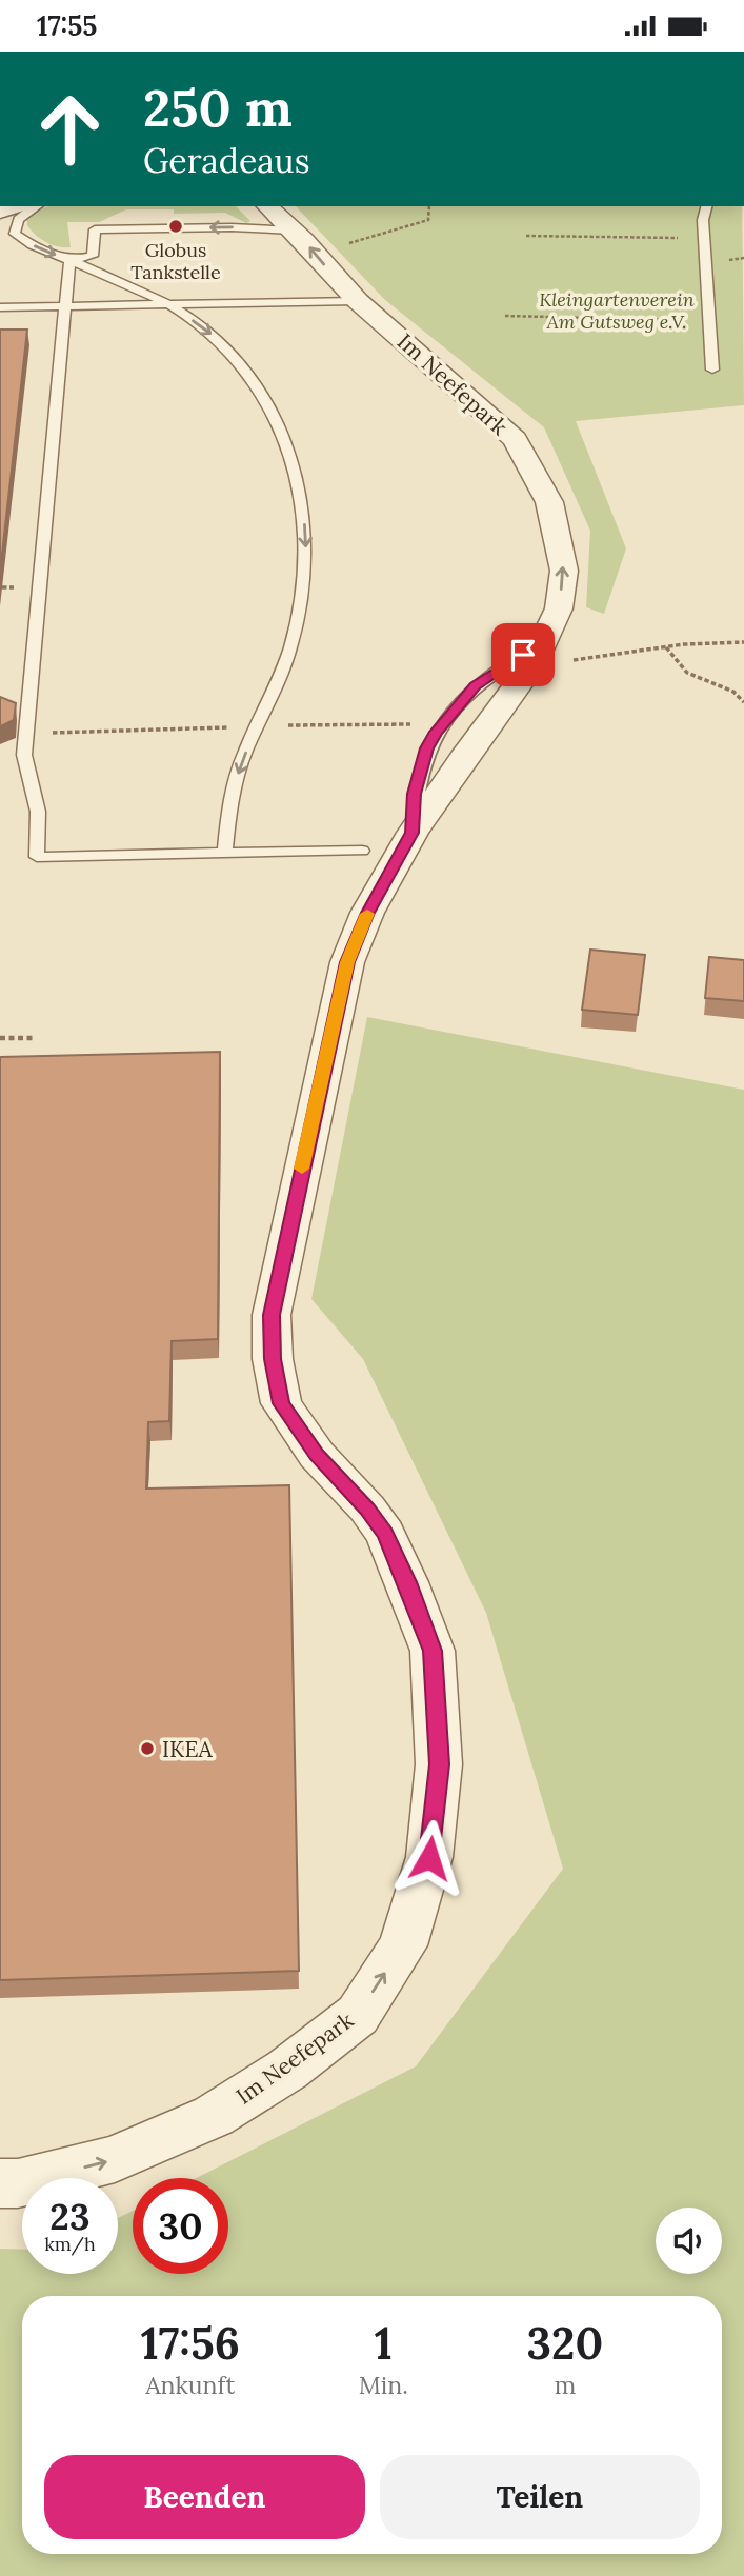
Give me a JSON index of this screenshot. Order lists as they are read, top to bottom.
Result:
{
  "streets": {
    "street": ["Im Neefepark"]
  },
  "one_way": ["Im Neefepark"],
  "parks": ["Kleingartenverein Am Gutsweg e.V."],
  "places": ["Globus Tankstelle", "IKEA"],
  "page": {
    "status": "17:55",
    "turn": ["250 m", "Geradeaus"],
    "speed": "23 km/h",
    "limit": "30",
    "eta": [
      "17:56",
      "Ankunft",
      "1",
      "Min.",
      "320",
      "m"
    ],
    "buttons": ["Beenden", "Teilen"]
  }
}
